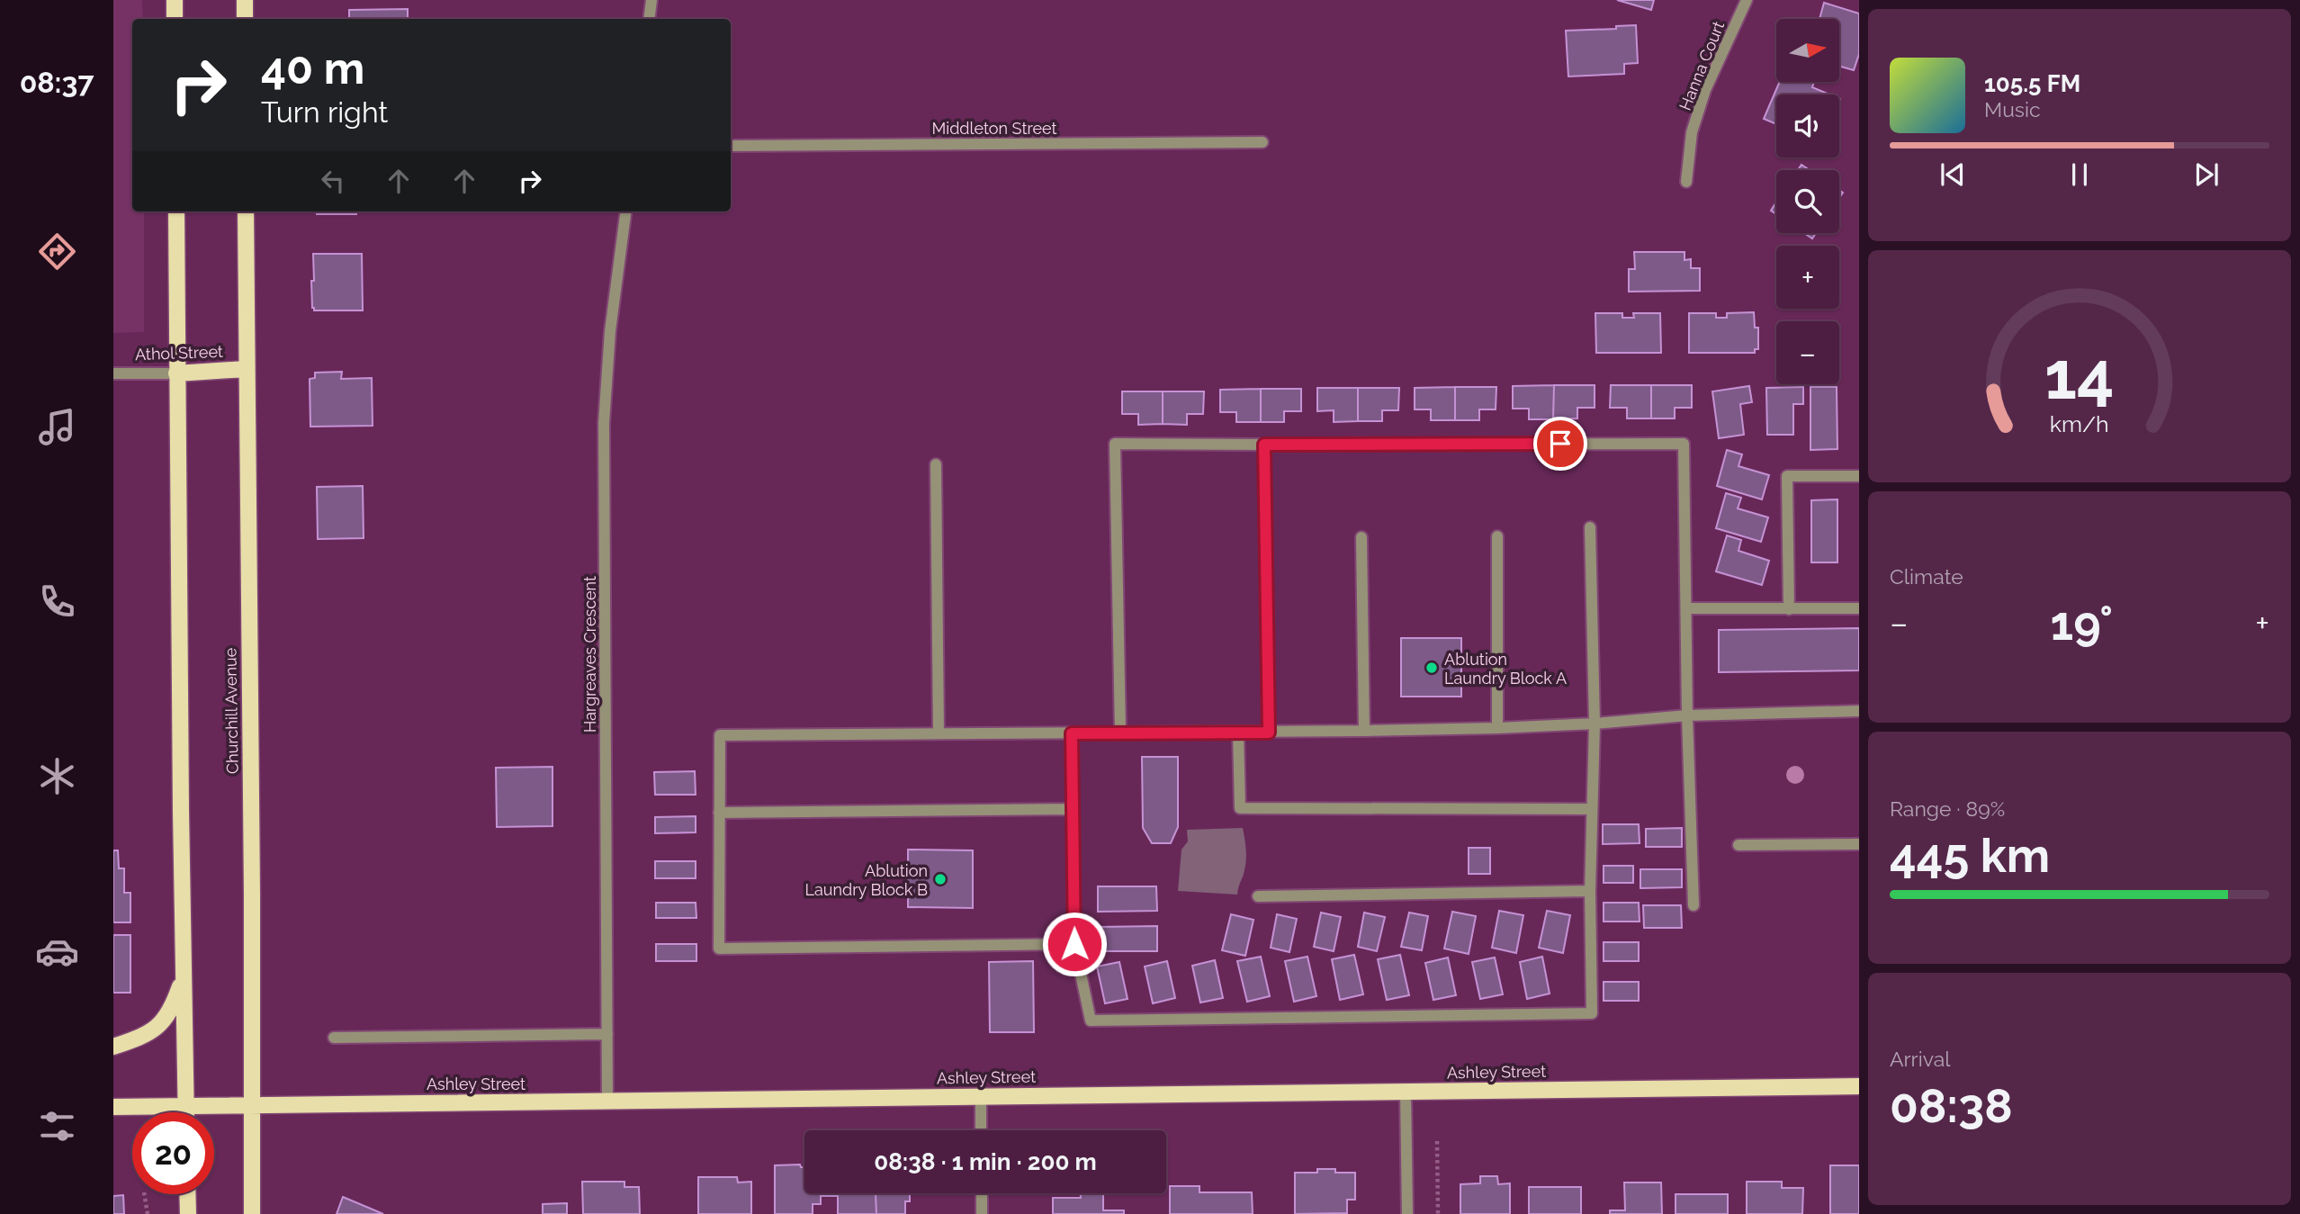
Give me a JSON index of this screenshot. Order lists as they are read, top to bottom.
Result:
{
  "streets": {
    "main road": ["Athol Street", "Churchill Avenue", "Ashley Street"],
    "street": ["Hanna Court", "Middleton Street", "Hargreaves Crescent"]
  },
  "crossings": [
    ["Athol Street", "Churchill Avenue"],
    ["Hargreaves Crescent", "Ashley Street"],
    ["Churchill Avenue", "Ashley Street"]
  ],
  "places": ["Ablution Laundry Block A", "Ablution Laundry Block B"],
  "north": "right",
  "page": {
    "tabs": "08:37",
    "map_buttons": ["+", "−"],
    "turn": ["40 m", "Turn right"],
    "song": ["105.5 FM", "Music"],
    "tile": [
      "Climate",
      ["Range · 89%", "445 km"],
      ["Arrival", "08:38"]
    ],
    "heat": ["−", "19°", "+"],
    "limit": "20",
    "trip": "08:38 · 1 min · 200 m",
    "gauge": ["14", "km/h"]
  }
}
